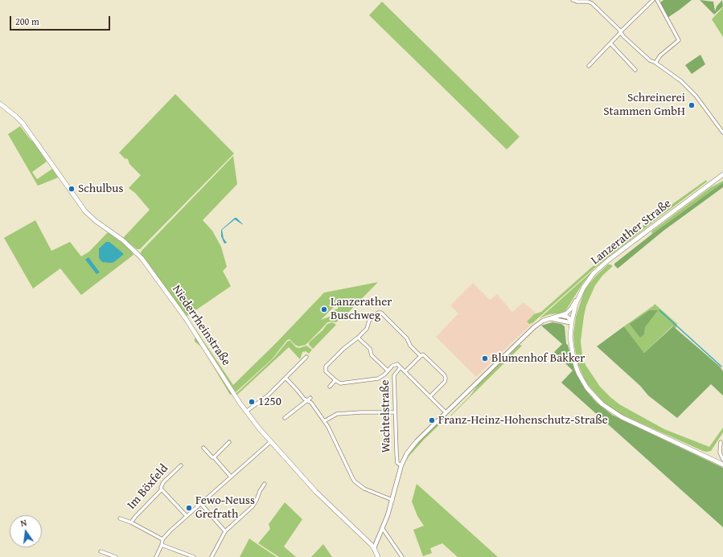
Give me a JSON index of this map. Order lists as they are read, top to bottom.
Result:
{
  "streets": {
    "main road": ["Lanzerather Straße", "Niederrheinstraße"],
    "street": ["Wachtelstraße", "Im Böxfeld"]
  },
  "places": [
    "Schreinerei Stammen GmbH",
    "Schulbus",
    "Lanzerather Buschweg",
    "Blumenhof Bakker",
    "1250",
    "Franz-Heinz-Hohenschutz-Straße",
    "Fewo-Neuss Grefrath"
  ],
  "scale_bar": "200 m",
  "north": "top"
}
